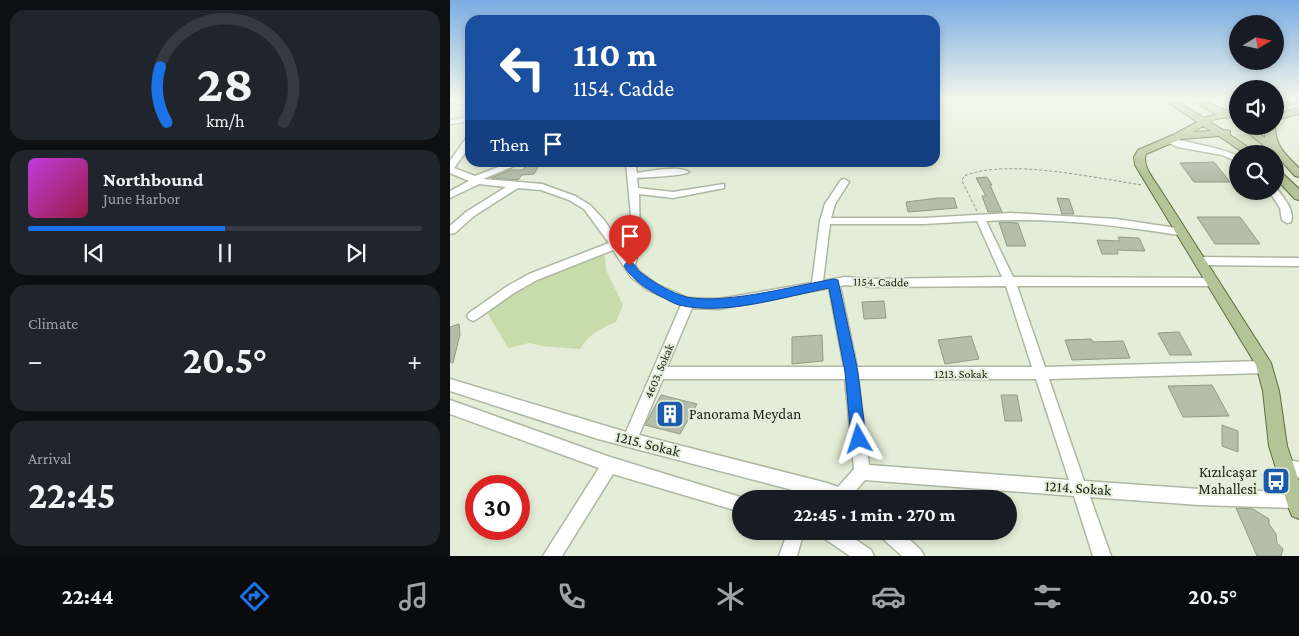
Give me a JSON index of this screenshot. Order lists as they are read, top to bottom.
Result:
{
  "streets": {
    "street": [
      "1154. Cadde",
      "4603. Sokak",
      "1213. Sokak",
      "1215. Sokak",
      "1214. Sokak"
    ]
  },
  "crossings": [
    ["1154. Cadde", "4603. Sokak"],
    ["4603. Sokak", "1213. Sokak"],
    ["4603. Sokak", "1215. Sokak"]
  ],
  "places": {
    "building": ["Panorama Meydan"],
    "bus stop": ["Kızılcaşar Mahallesi"]
  },
  "north": "right",
  "page": {
    "turn": ["110 m", "1154. Cadde"],
    "then": "Then",
    "song": ["Northbound", "June Harbor"],
    "tile": [
      "Climate",
      ["Arrival", "22:45"]
    ],
    "heat": ["−", "20.5°", "+"],
    "limit": "30",
    "trip": "22:45 · 1 min · 270 m",
    "tabs": ["22:44", "20.5°"],
    "gauge": ["28", "km/h"]
  }
}
